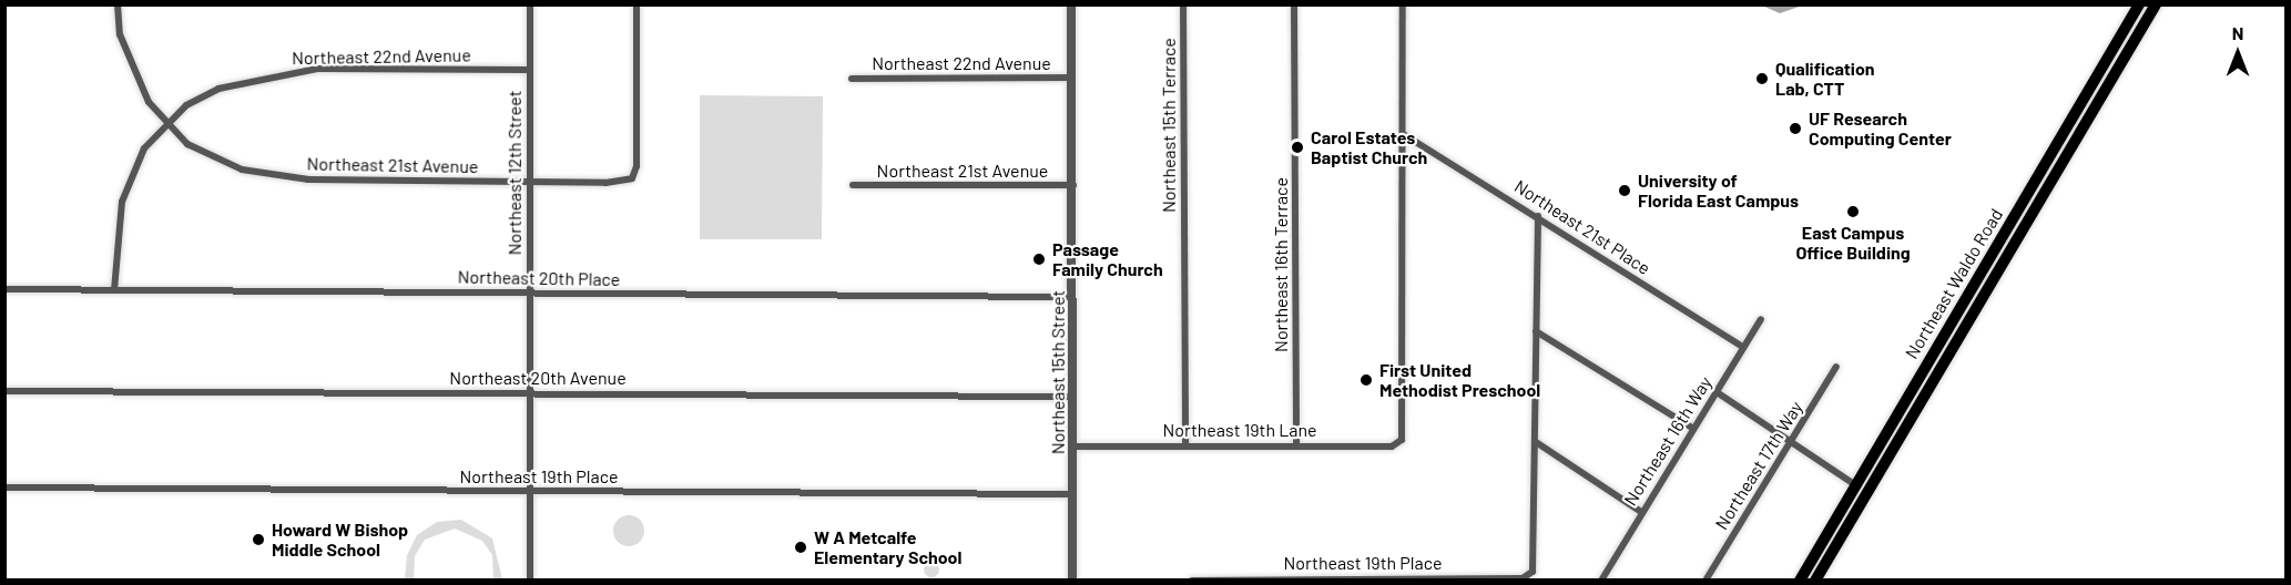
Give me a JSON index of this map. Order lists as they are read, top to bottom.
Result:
{
  "streets": {
    "highway": ["Northeast Waldo Road"],
    "street": [
      "Northeast 22nd Avenue",
      "Northeast 15th Terrace",
      "Northeast 21st Avenue",
      "Northeast 12th Street",
      "Northeast 21st Place",
      "Northeast 16th Terrace",
      "Northeast 20th Place",
      "Northeast 15th Street",
      "Northeast 20th Avenue",
      "Northeast 19th Lane",
      "Northeast 16th Way",
      "Northeast 17th Way",
      "Northeast 19th Place"
    ]
  },
  "crossings": [
    ["Northeast 22nd Avenue", "Northeast 21st Avenue"],
    ["Northeast 22nd Avenue", "Northeast 12th Street"],
    ["Northeast 22nd Avenue", "Northeast 20th Place"],
    ["Northeast 22nd Avenue", "Northeast 15th Street"],
    ["Northeast 15th Terrace", "Northeast 19th Lane"],
    ["Northeast 21st Avenue", "Northeast 12th Street"],
    ["Northeast 21st Avenue", "Northeast 15th Street"],
    ["Northeast 12th Street", "Northeast 20th Place"],
    ["Northeast 12th Street", "Northeast 20th Avenue"],
    ["Northeast 12th Street", "Northeast 19th Place"],
    ["Northeast 21st Place", "Northeast 19th Lane"],
    ["Northeast 21st Place", "Northeast 16th Way"],
    ["Northeast 16th Terrace", "Northeast 19th Lane"],
    ["Northeast 20th Place", "Northeast 15th Street"],
    ["Northeast 15th Street", "Northeast 20th Avenue"],
    ["Northeast 15th Street", "Northeast 19th Lane"],
    ["Northeast 15th Street", "Northeast 19th Place"]
  ],
  "places": [
    "Qualification Lab, CTT",
    "UF Research Computing Center",
    "Carol Estates Baptist Church",
    "University of Florida East Campus",
    "East Campus Office Building",
    "Passage Family Church",
    "First United Methodist Preschool",
    "Howard W Bishop Middle School",
    "W A Metcalfe Elementary School"
  ],
  "north": "top"
}
